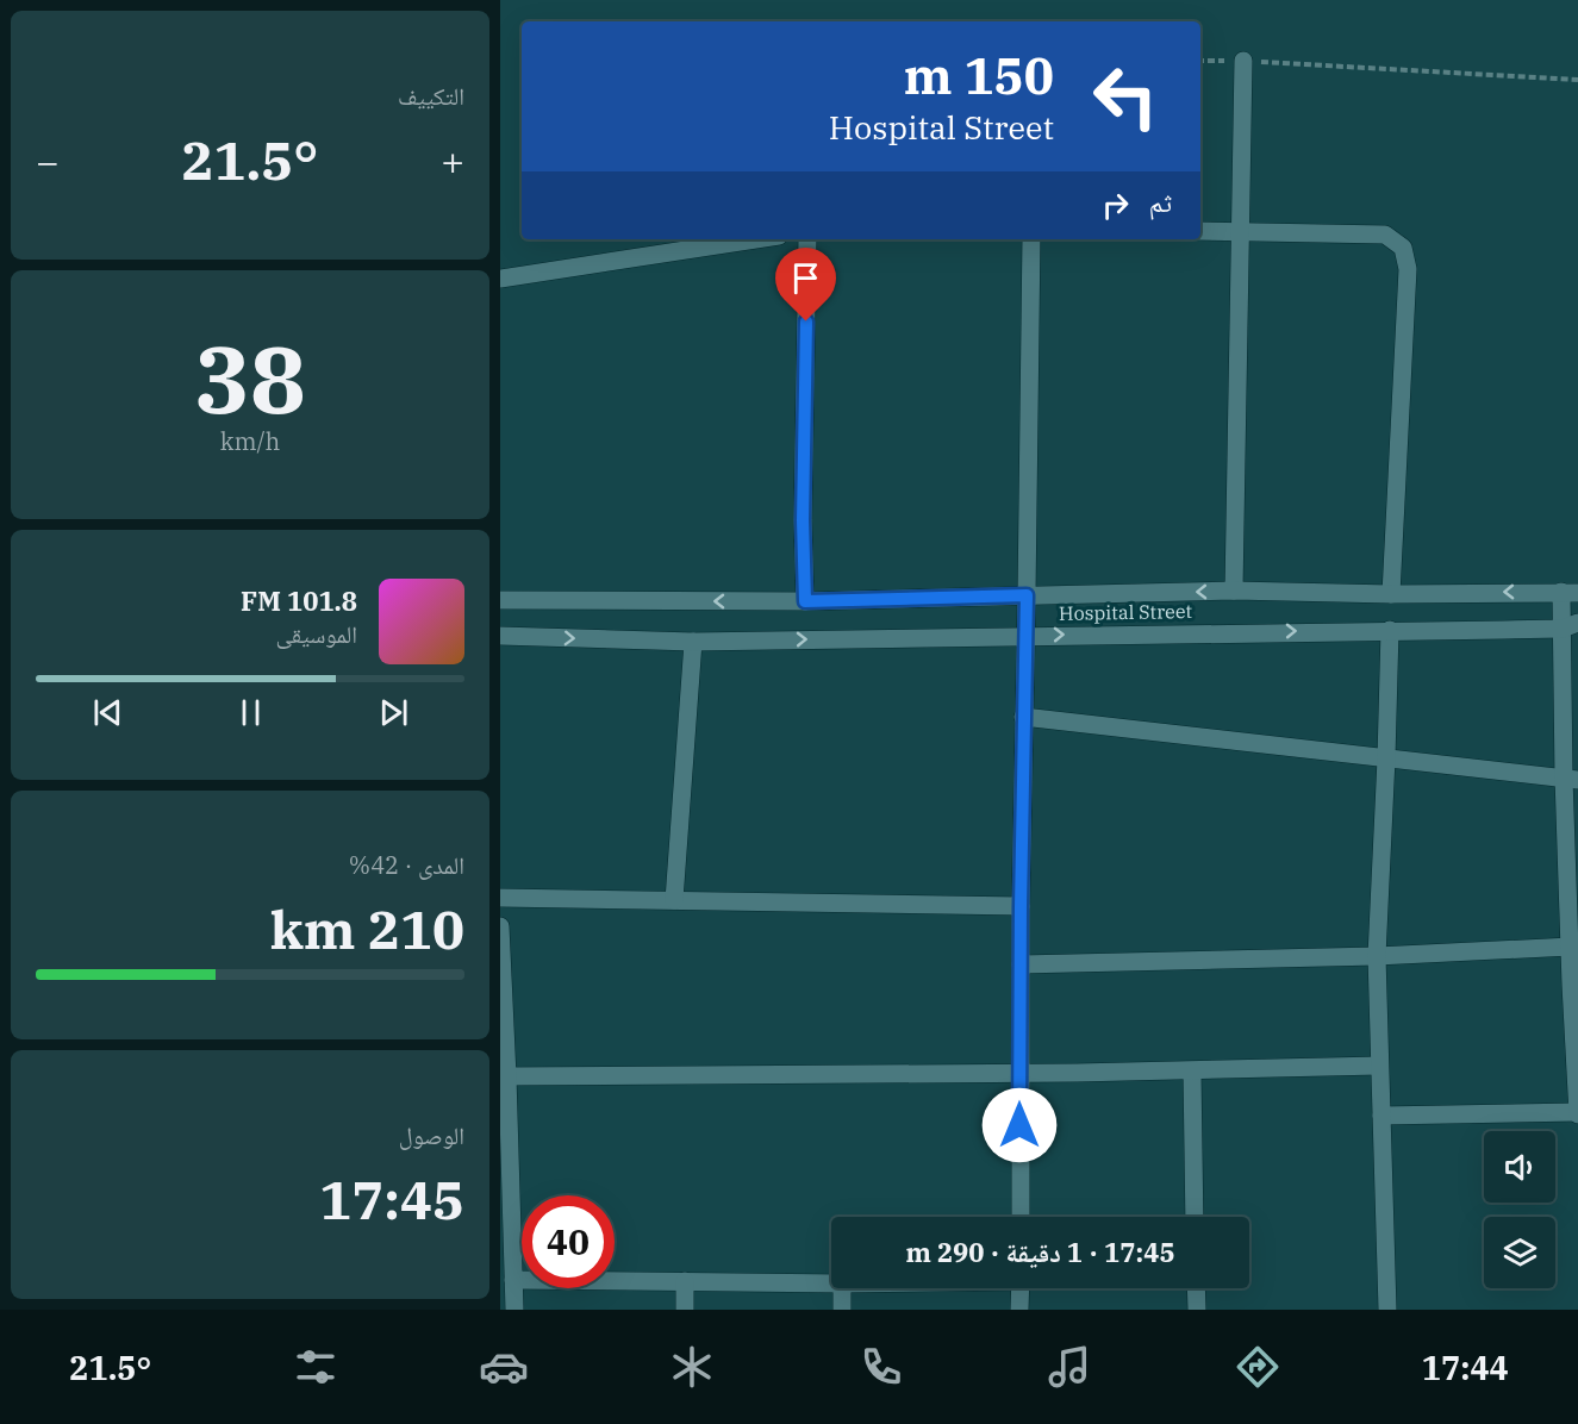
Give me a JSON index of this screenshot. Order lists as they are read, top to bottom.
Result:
{
  "streets": {
    "street": ["Hospital Street"]
  },
  "page": {
    "tile": [
      "التكييف",
      ["38", "km/h"],
      ["المدى · 42%", "210 km"],
      ["الوصول", "17:45"]
    ],
    "turn": ["150 m", "Hospital Street"],
    "heat": ["−", "21.5°", "+"],
    "then": "ثم",
    "song": ["101.8 FM", "الموسيقى"],
    "limit": "40",
    "trip": "17:45 · 1 دقيقة · 290 m",
    "tabs": ["17:44", "21.5°"]
  }
}
